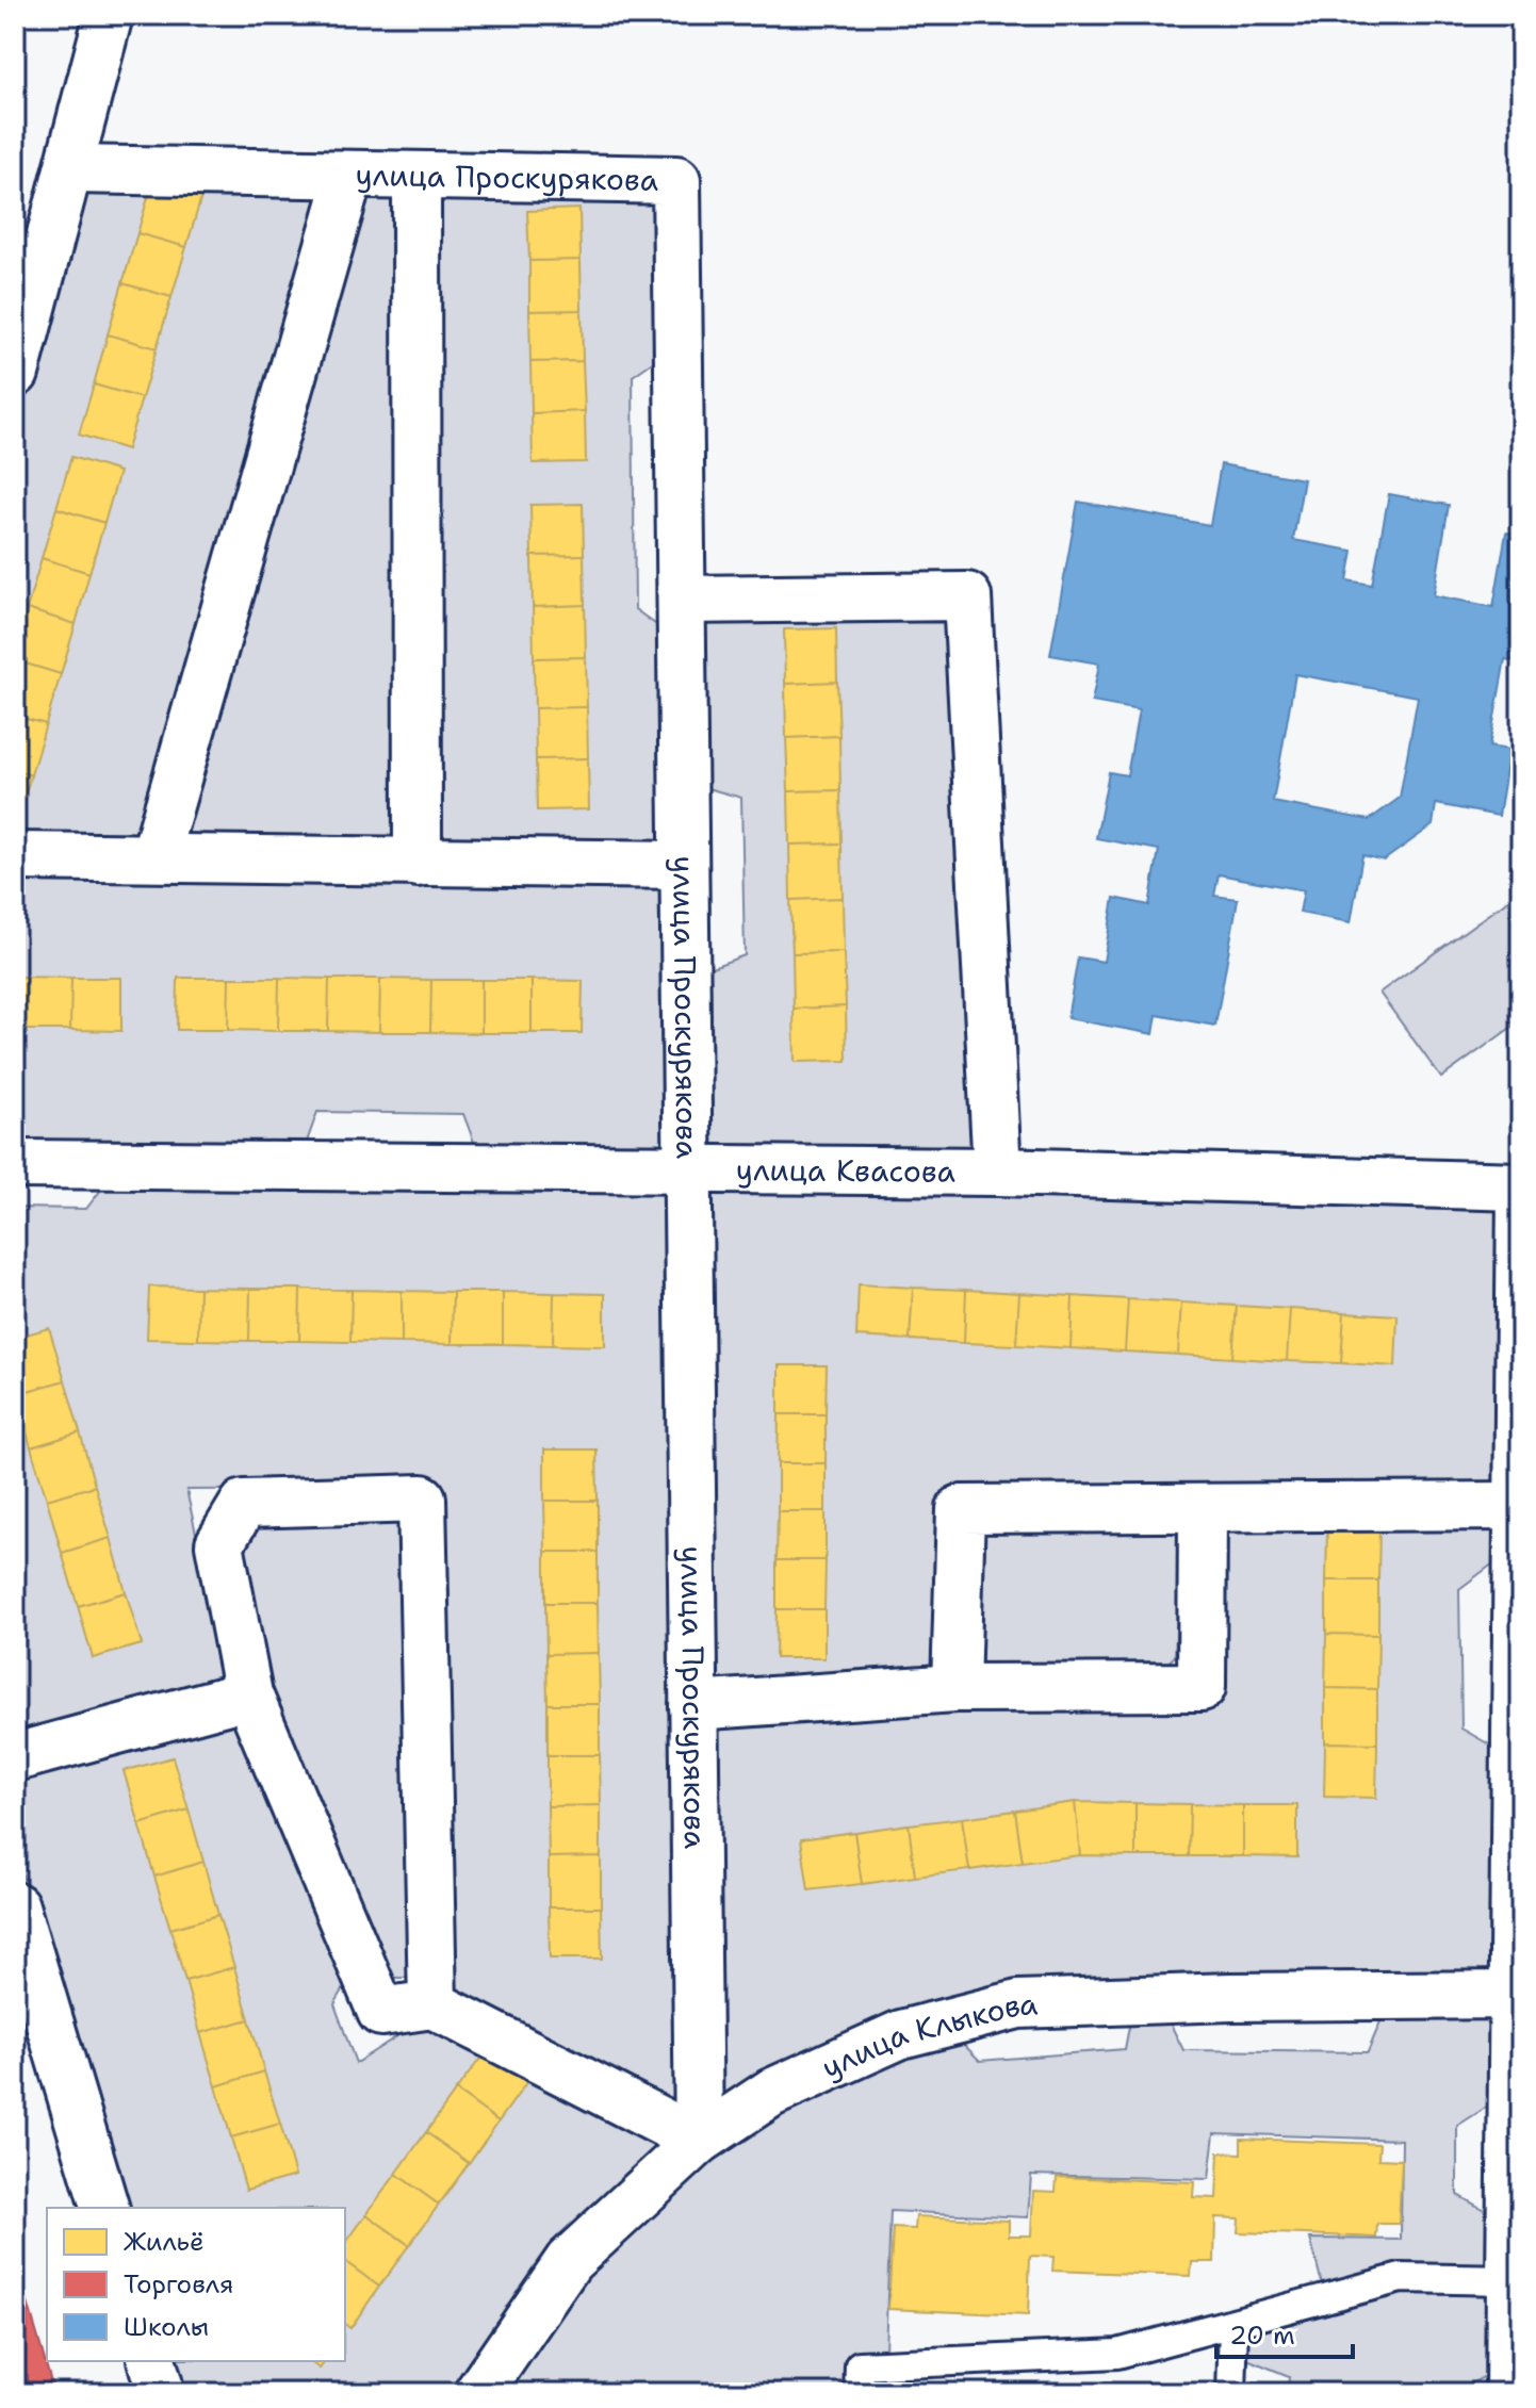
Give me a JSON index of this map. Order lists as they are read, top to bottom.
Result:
{
  "streets": {
    "street": ["улица Проскурякова", "улица Квасова", "улица Клыкова"]
  },
  "crossings": [
    ["улица Проскурякова", "улица Квасова"],
    ["улица Проскурякова", "улица Клыкова"]
  ],
  "legend": ["Жильё", "Торговля", "Школы"],
  "scale_bar": "20 m"
}
